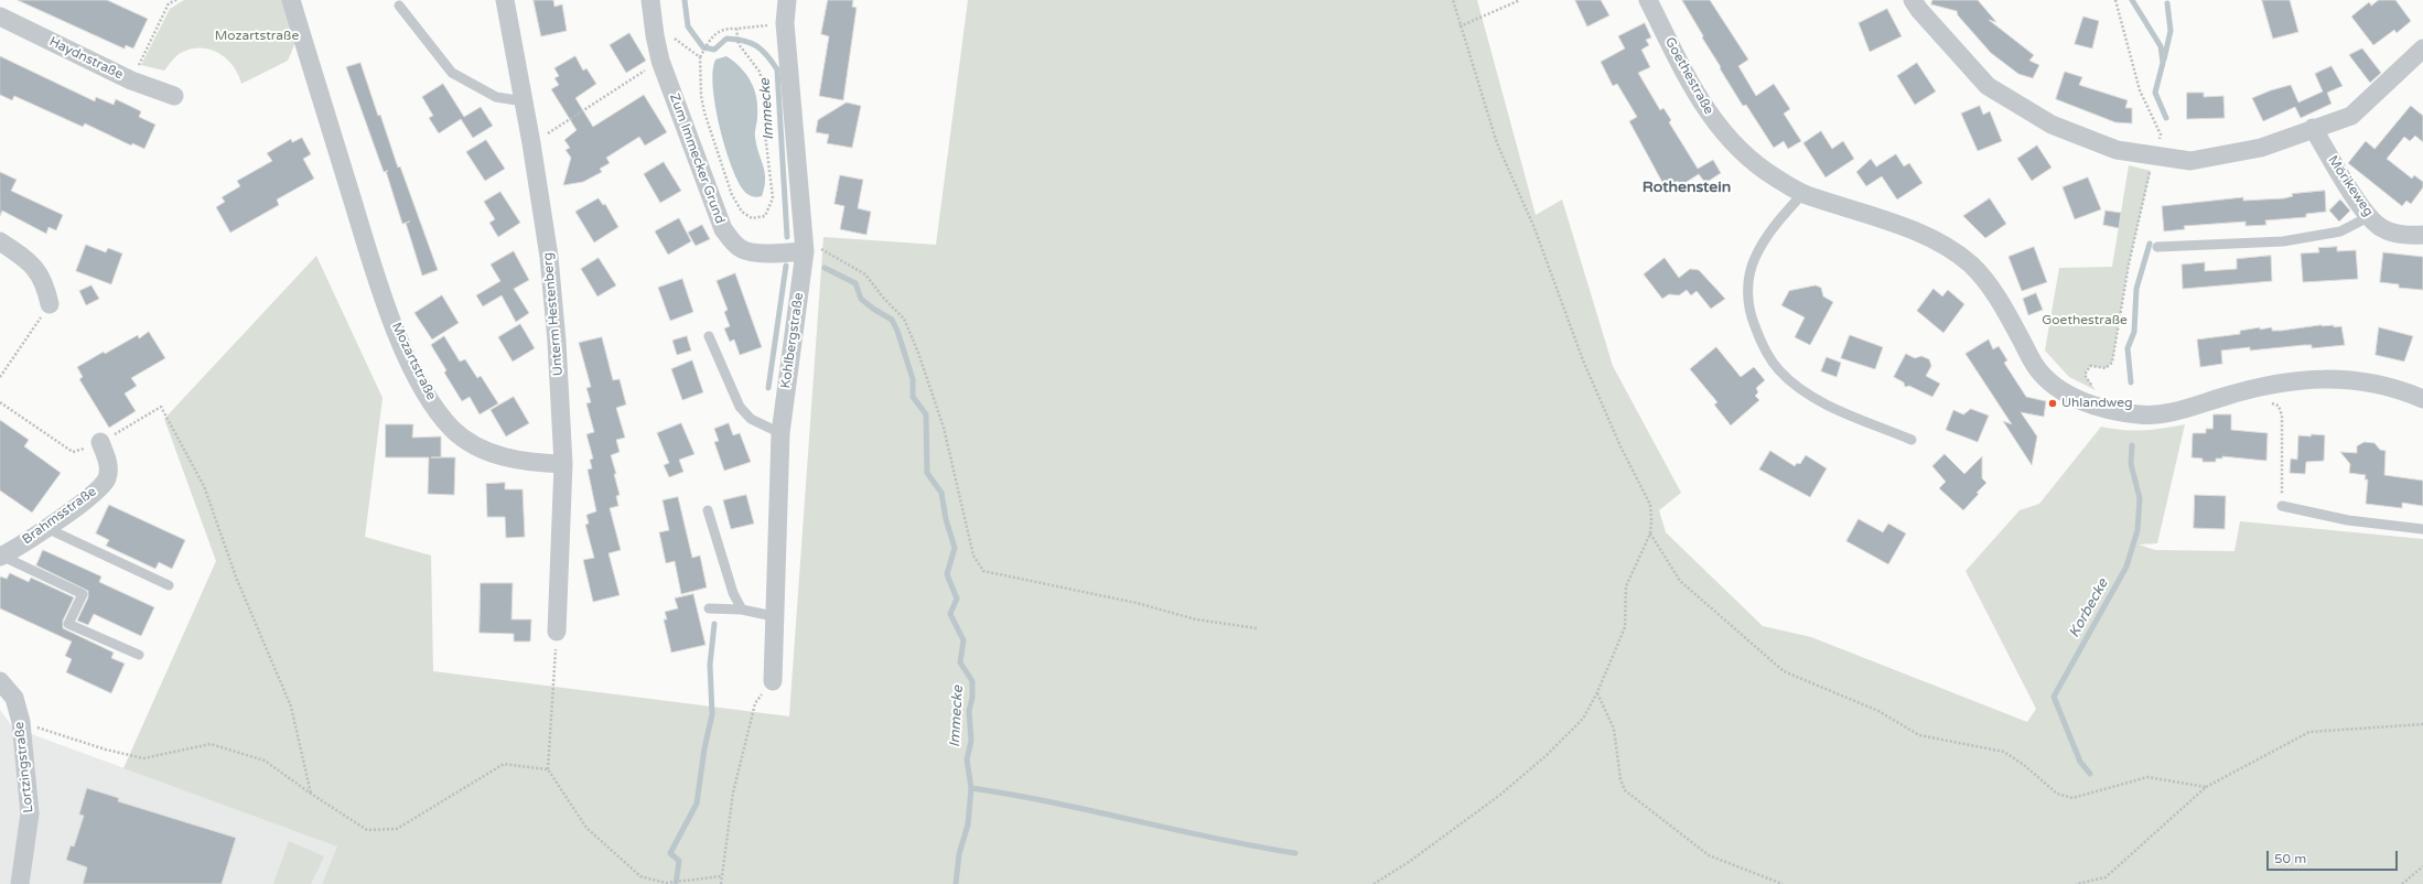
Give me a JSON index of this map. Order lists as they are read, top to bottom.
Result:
{
  "streets": {
    "street": [
      "Haydnstraße",
      "Goethestraße",
      "Zum Immecker Grund",
      "Mörikeweg",
      "Unterm Hestenberg",
      "Kohlbergstraße",
      "Mozartstraße",
      "Brahmsstraße",
      "Lortzingstraße"
    ]
  },
  "crossings": [
    ["Zum Immecker Grund", "Kohlbergstraße"],
    ["Unterm Hestenberg", "Mozartstraße"]
  ],
  "districts": ["Rothenstein"],
  "water": ["Immecke", "Korbecke"],
  "parks": ["Mozartstraße", "Goethestraße"],
  "places": ["Uhlandweg"],
  "scale_bar": "50 m"
}
